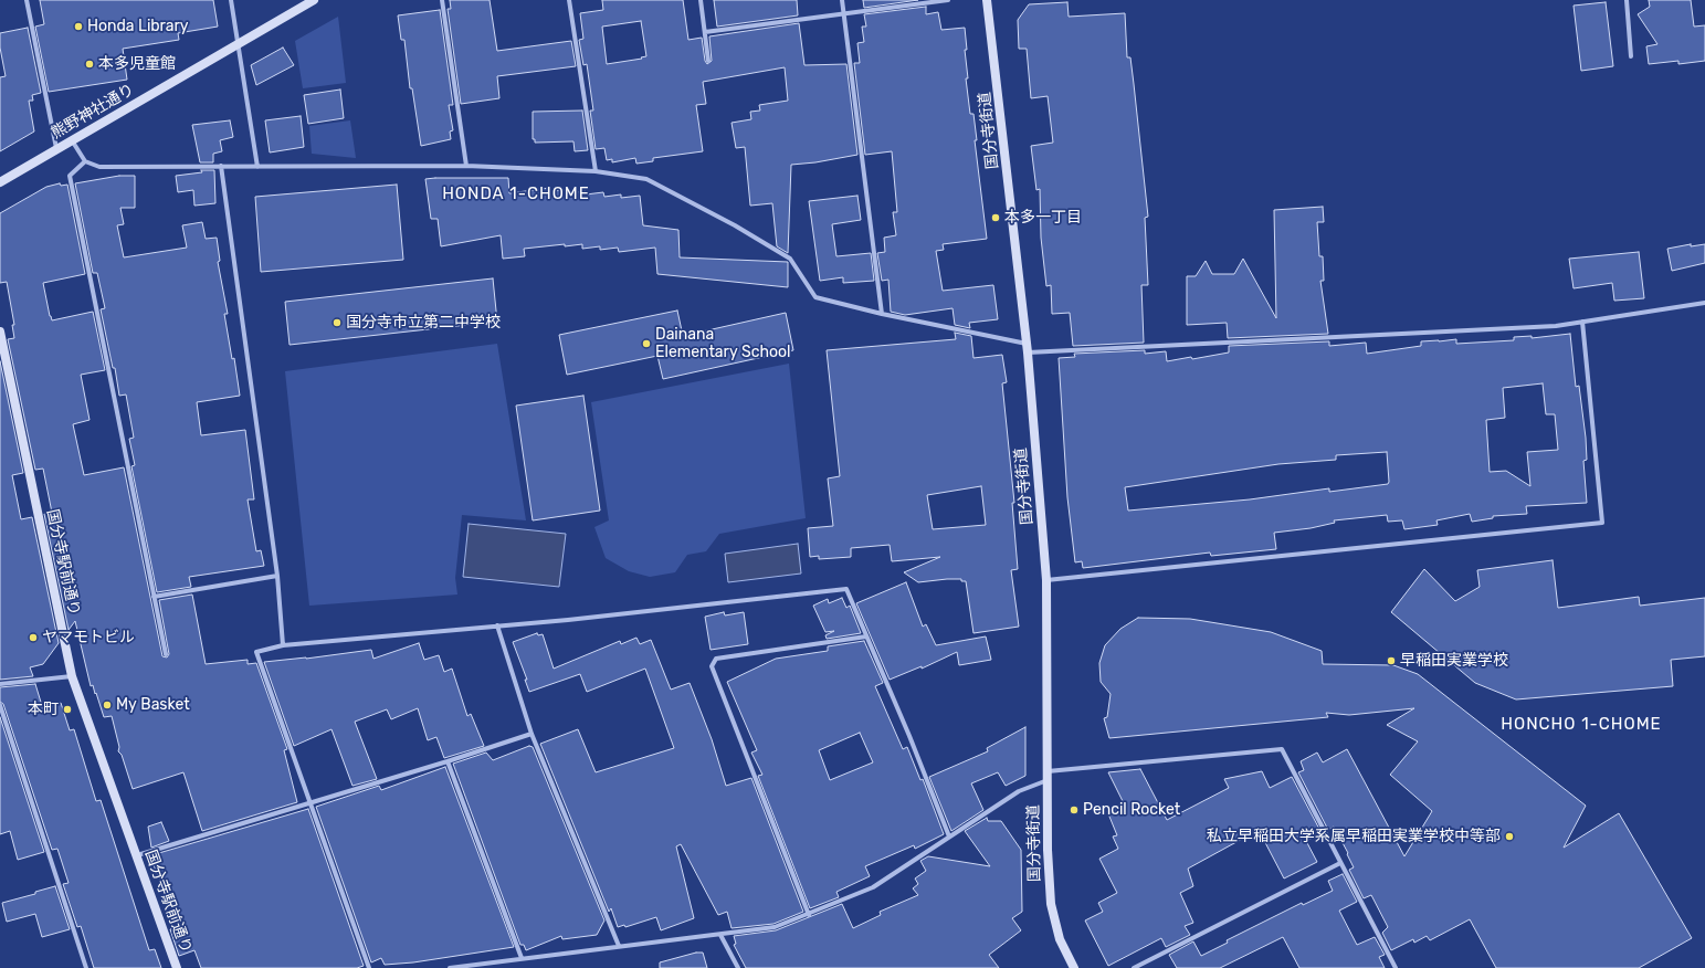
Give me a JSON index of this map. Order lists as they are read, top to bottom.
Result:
{
  "streets": {
    "main road": ["熊野神社通り", "国分寺街道", "国分寺駅前通り"]
  },
  "districts": ["HONDA 1-CHOME", "HONCHO 1-CHOME"],
  "places": [
    "Honda Library",
    "本多児童館",
    "本多一丁目",
    "国分寺市立第二中学校",
    "Dainana Elementary School",
    "ヤマモトビル",
    "早稲田実業学校",
    "My Basket",
    "本町",
    "Pencil Rocket",
    "私立早稲田大学系属早稲田実業学校中等部"
  ]
}
